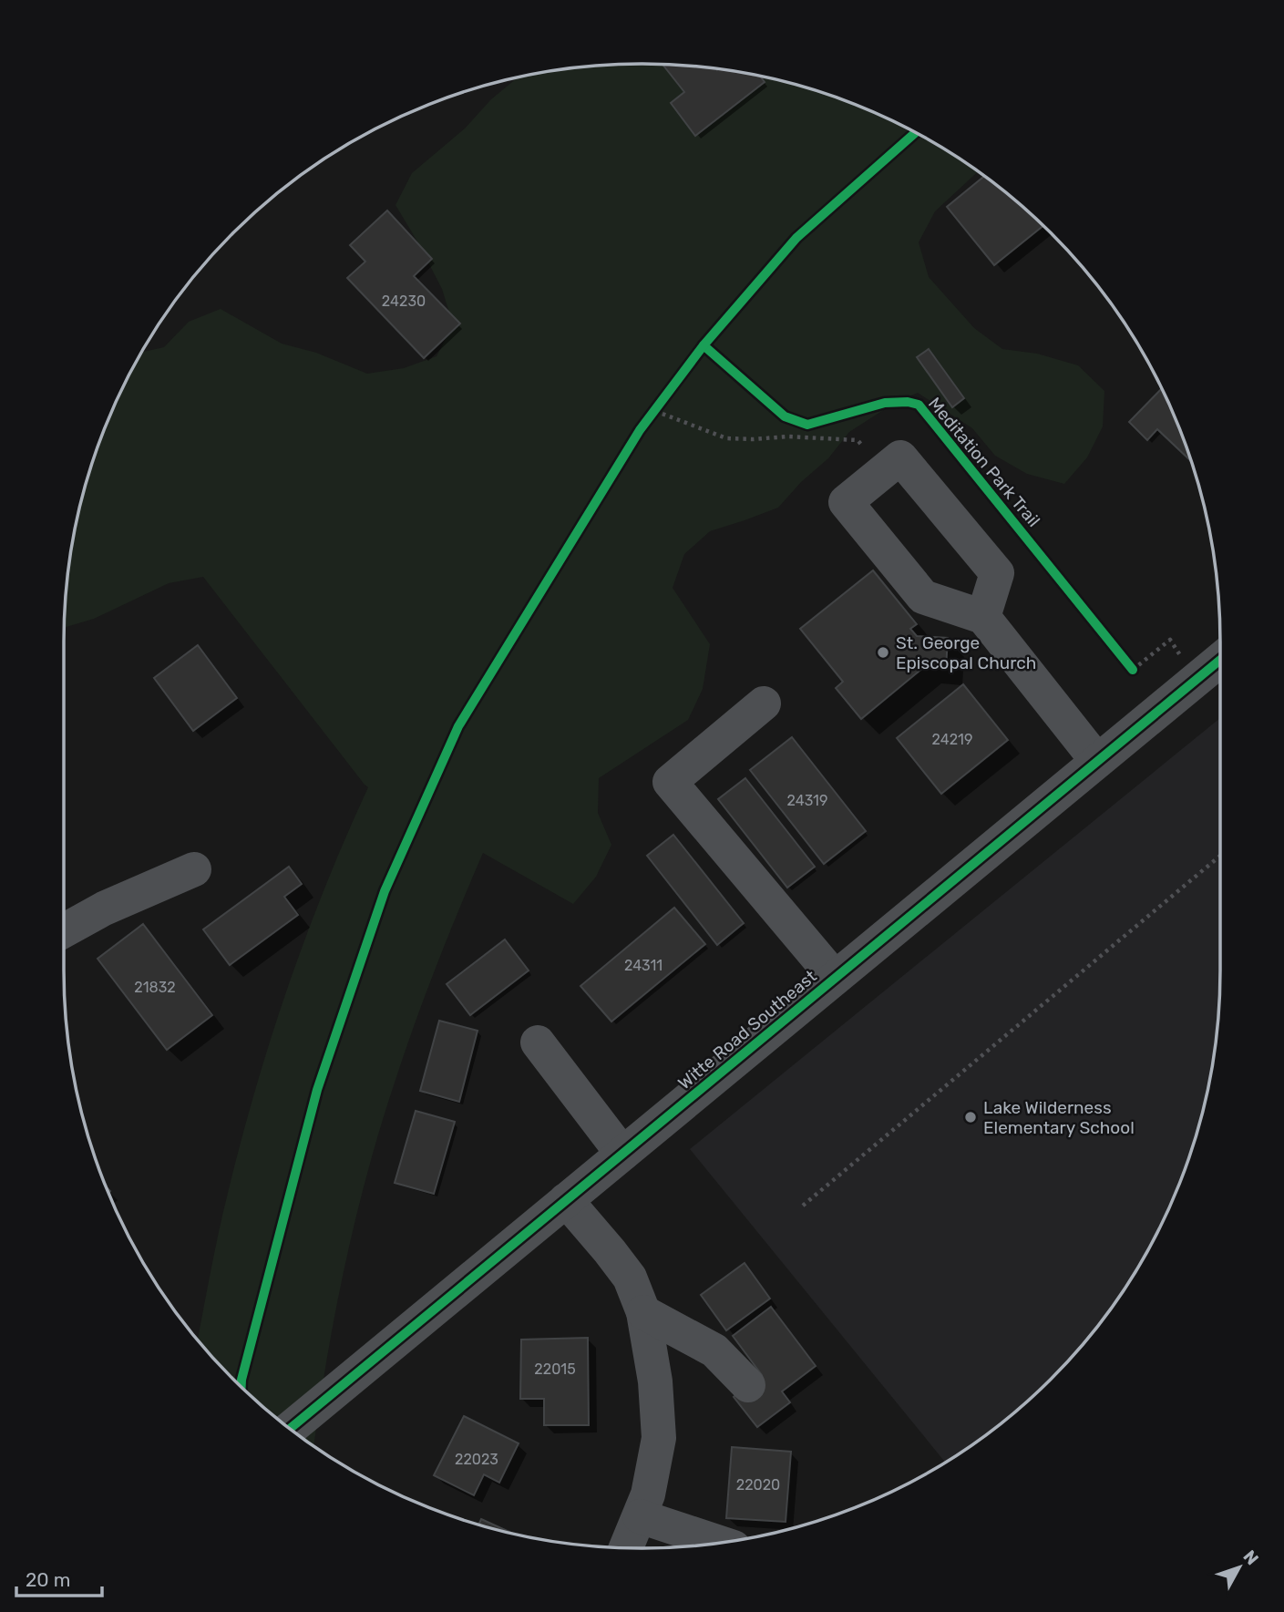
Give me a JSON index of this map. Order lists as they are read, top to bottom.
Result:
{
  "streets": {
    "street": ["Witte Road Southeast"],
    "cycle path": ["Meditation Park Trail"]
  },
  "places": ["St. George Episcopal Church", "Lake Wilderness Elementary School"],
  "house_numbers": [
    "24230",
    "24219",
    "24319",
    "24311",
    "21832",
    "22015",
    "22023",
    "22020"
  ],
  "scale_bar": "20 m",
  "north": "top right"
}
